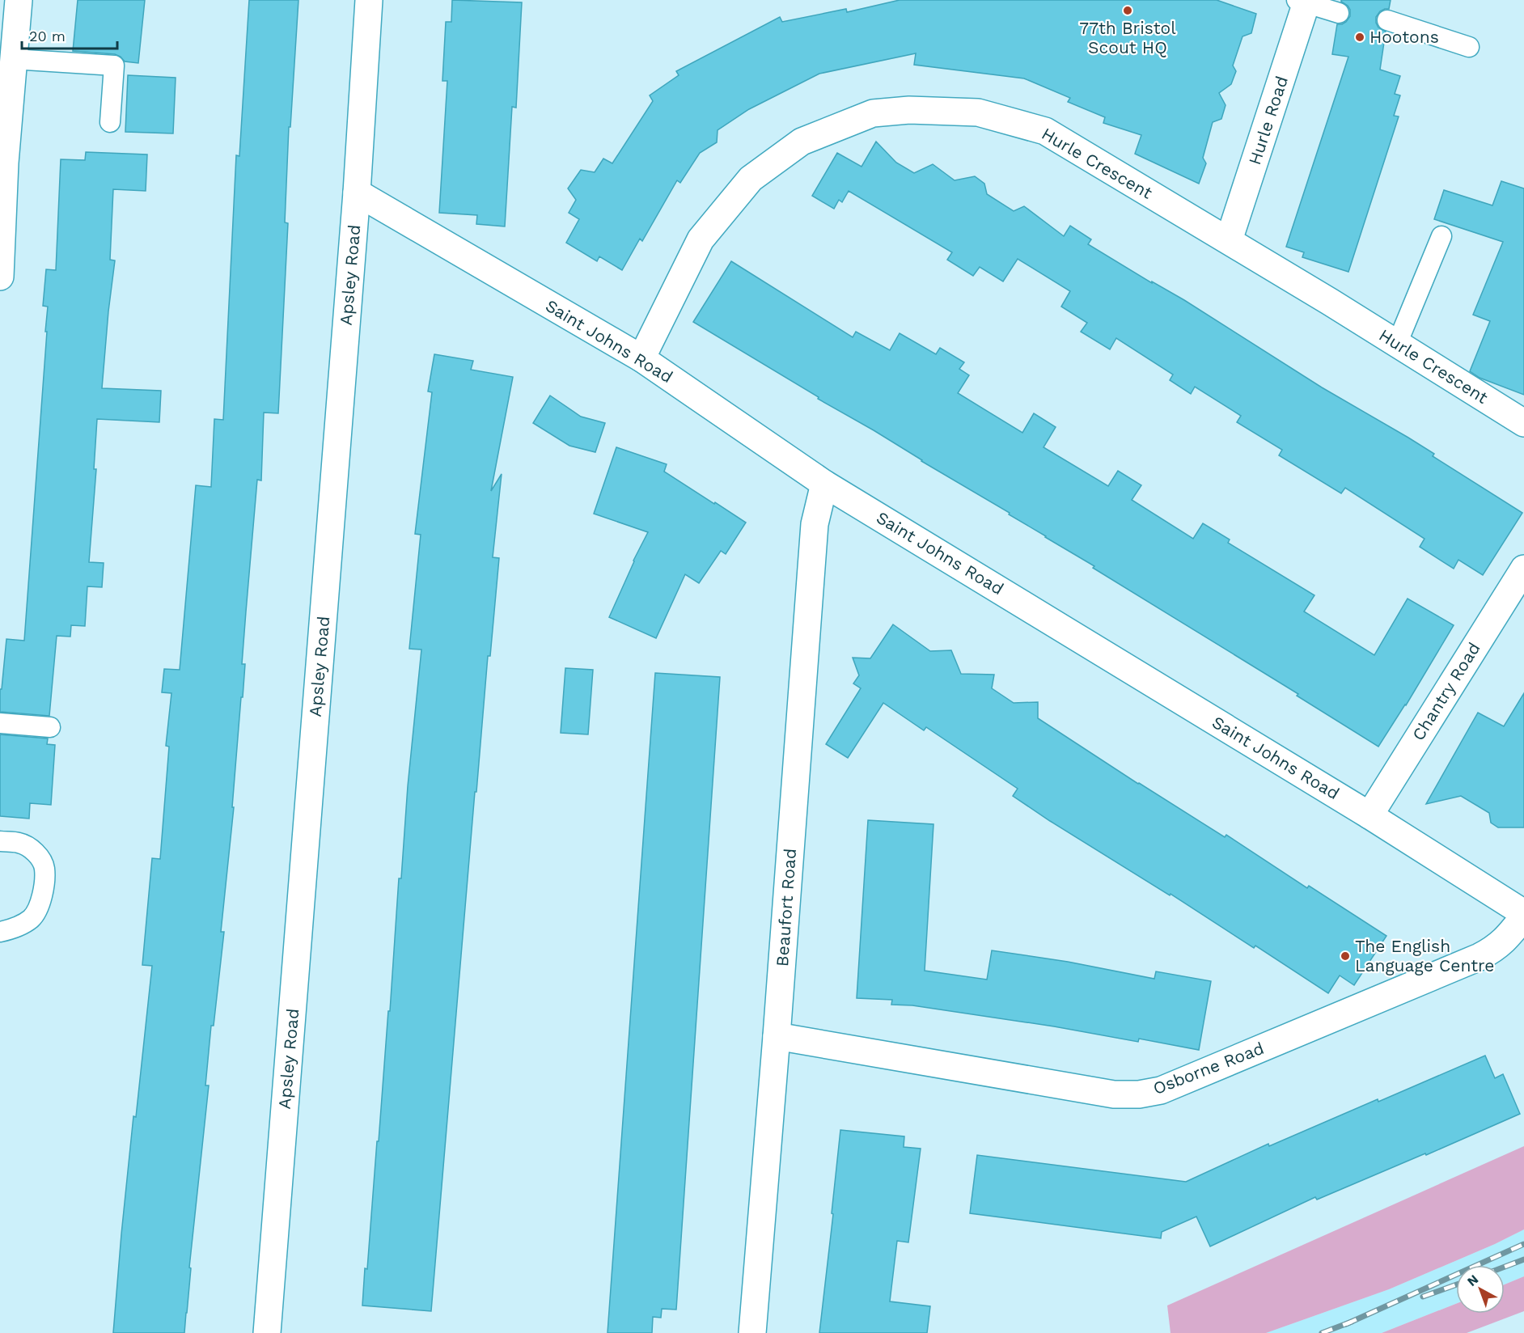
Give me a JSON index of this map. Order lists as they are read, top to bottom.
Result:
{
  "streets": {
    "street": [
      "Hurle Road",
      "Hurle Crescent",
      "Apsley Road",
      "Saint Johns Road",
      "Chantry Road",
      "Beaufort Road",
      "Osborne Road"
    ]
  },
  "crossings": [
    ["Hurle Road", "Hurle Crescent"],
    ["Hurle Crescent", "Saint Johns Road"],
    ["Apsley Road", "Saint Johns Road"],
    ["Saint Johns Road", "Chantry Road"],
    ["Saint Johns Road", "Beaufort Road"],
    ["Beaufort Road", "Osborne Road"]
  ],
  "places": ["77th Bristol Scout HQ", "Hootons", "The English Language Centre"],
  "scale_bar": "20 m",
  "north": "top left"
}
